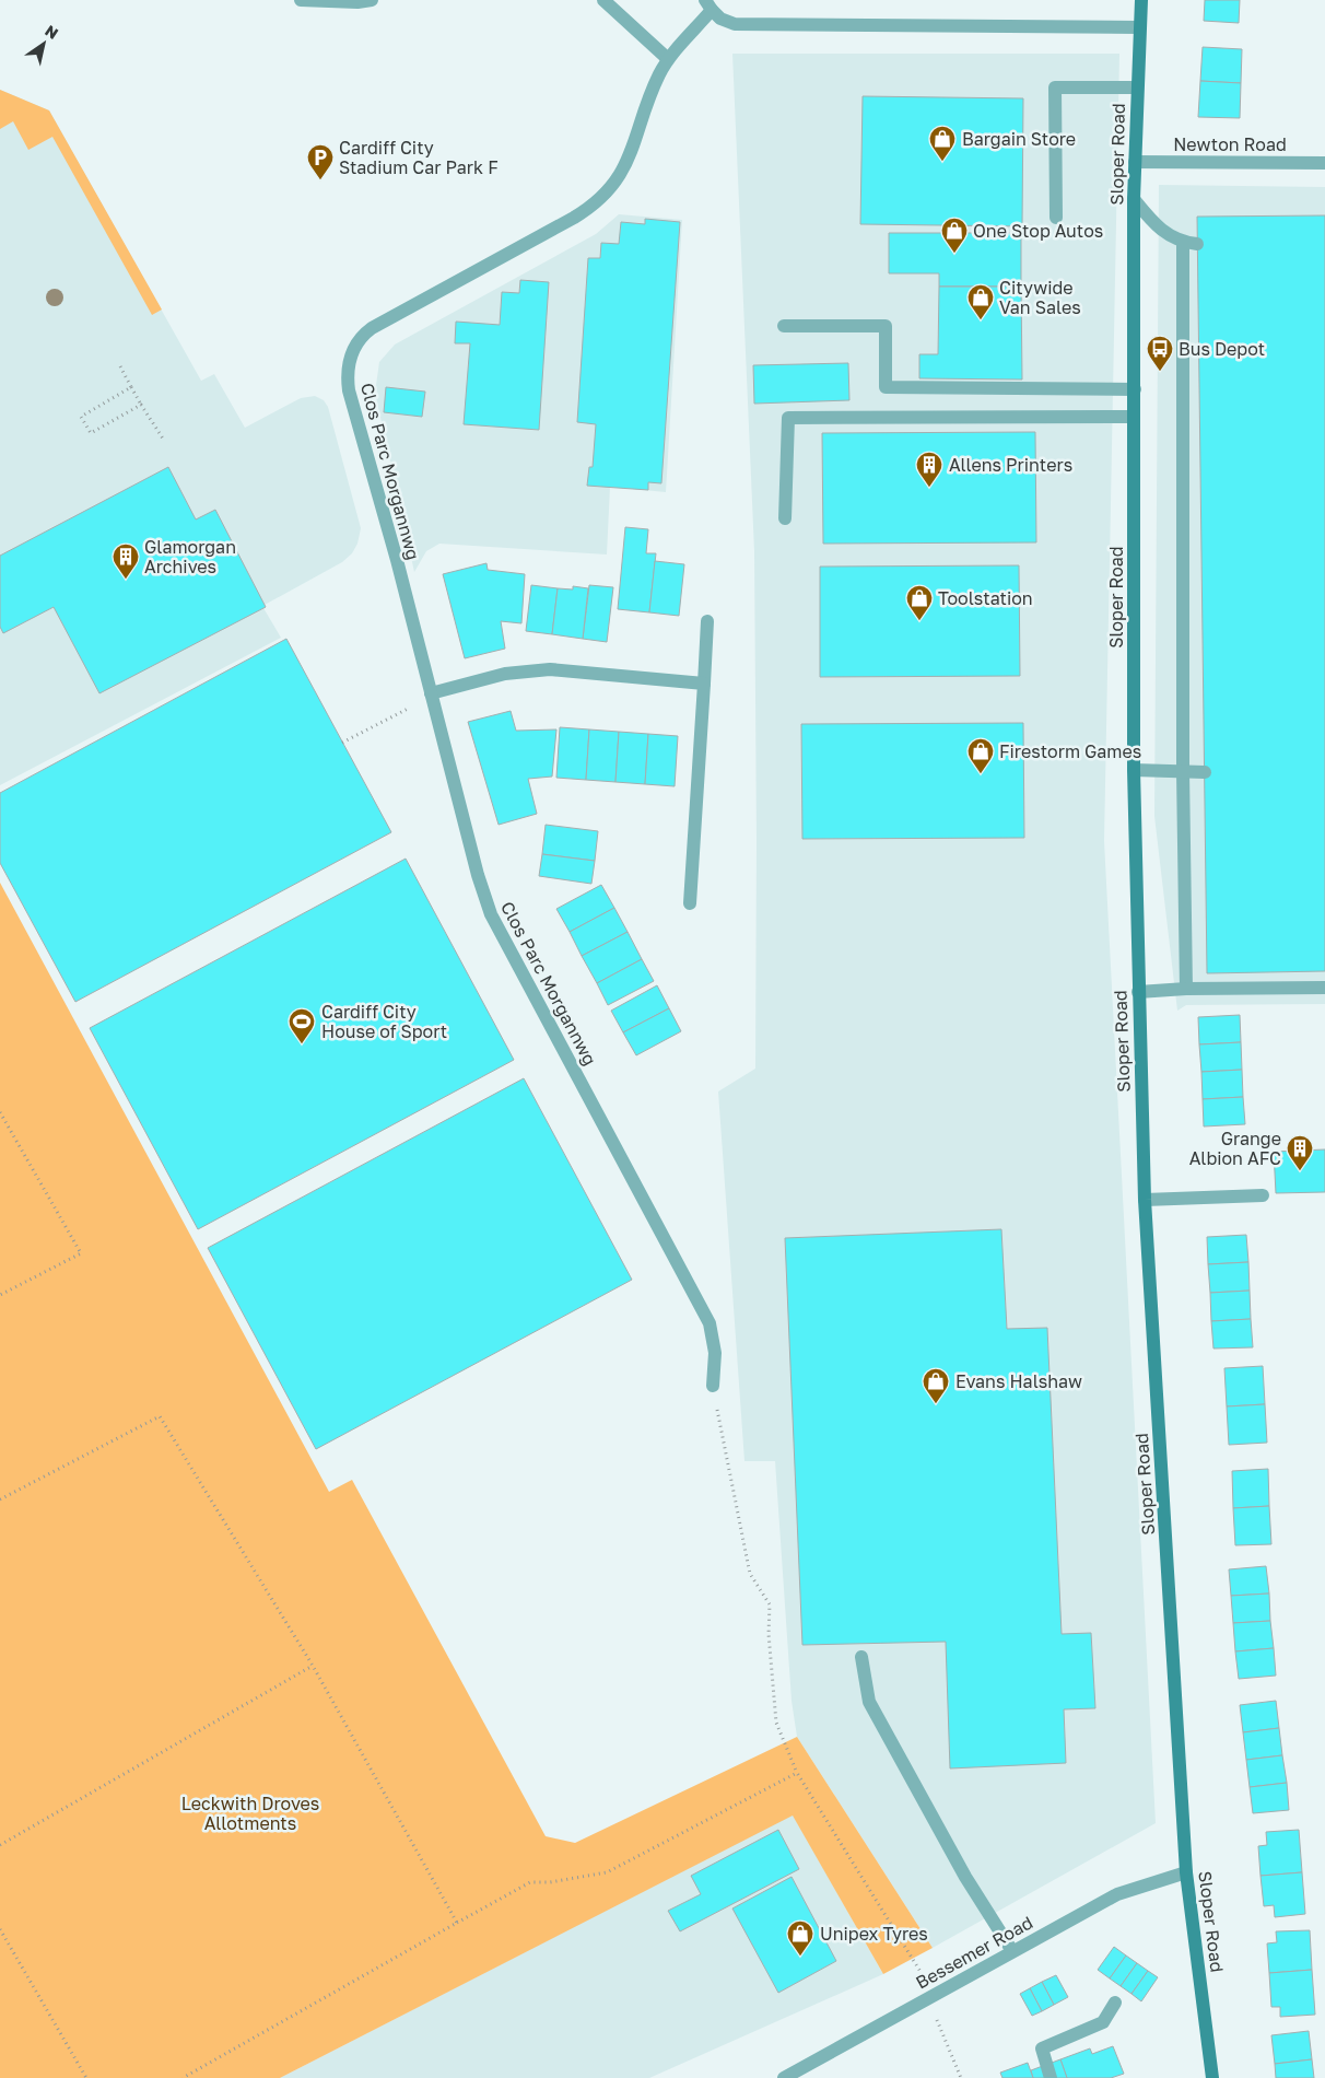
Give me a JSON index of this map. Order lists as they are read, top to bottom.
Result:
{
  "streets": {
    "street": [
      "Newton Road",
      "Sloper Road",
      "Clos Parc Morgannwg",
      "Bessemer Road"
    ]
  },
  "crossings": [
    ["Newton Road", "Sloper Road"],
    ["Sloper Road", "Clos Parc Morgannwg"],
    ["Sloper Road", "Bessemer Road"]
  ],
  "parks": ["Leckwith Droves Allotments"],
  "places": {
    "shop": [
      "Bargain Store",
      "One Stop Autos",
      "Citywide Van Sales",
      "Toolstation",
      "Firestorm Games",
      "Evans Halshaw",
      "Unipex Tyres"
    ],
    "parking": ["Cardiff City Stadium Car Park F"],
    "bus stop": ["Bus Depot"],
    "building": ["Allens Printers", "Glamorgan Archives", "Grange Albion AFC"],
    "sports": ["Cardiff City House of Sport"]
  },
  "north": "top right"
}
